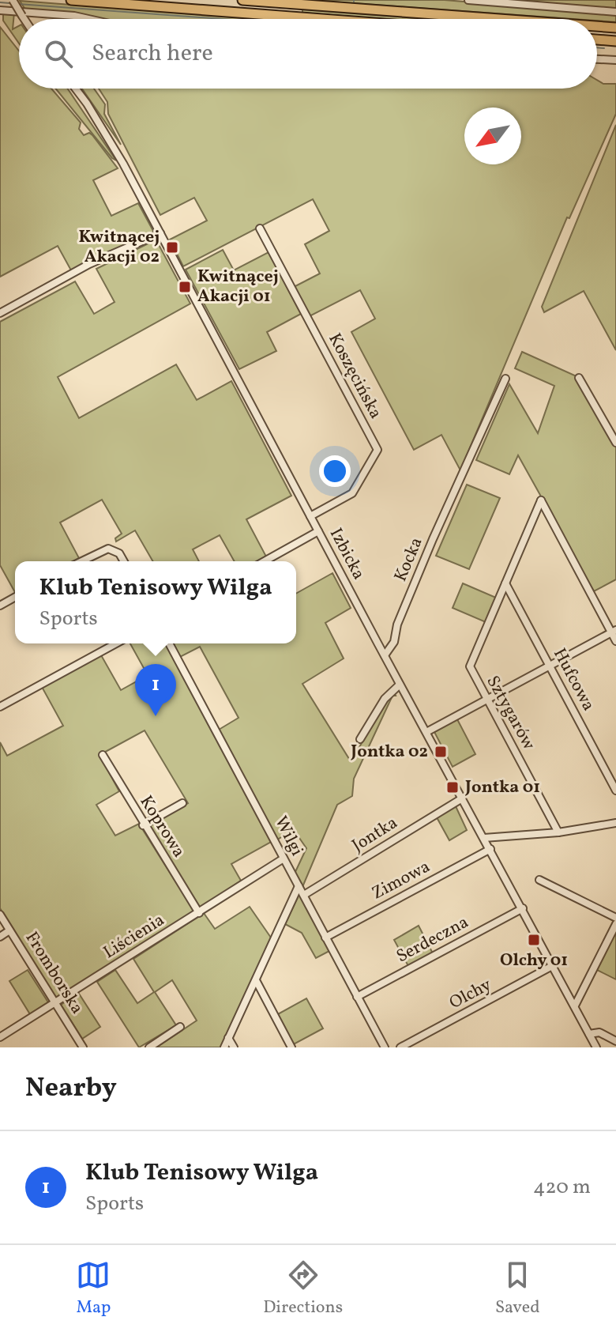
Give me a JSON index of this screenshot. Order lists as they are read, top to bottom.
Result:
{
  "streets": {
    "street": [
      "Koszęcińska",
      "Izbicka",
      "Kocka",
      "Hufcowa",
      "Sztygarów",
      "Koprowa",
      "Jontka",
      "Wilgi",
      "Zimowa",
      "Liścienia",
      "Serdeczna",
      "Fromborska",
      "Olchy"
    ]
  },
  "crossings": [
    ["Koszęcińska", "Izbicka"],
    ["Izbicka", "Kocka"],
    ["Izbicka", "Jontka"],
    ["Izbicka", "Zimowa"],
    ["Izbicka", "Serdeczna"],
    ["Izbicka", "Olchy"],
    ["Hufcowa", "Sztygarów"],
    ["Koprowa", "Liścienia"],
    ["Jontka", "Wilgi"],
    ["Wilgi", "Zimowa"],
    ["Wilgi", "Liścienia"],
    ["Wilgi", "Serdeczna"],
    ["Liścienia", "Fromborska"]
  ],
  "places": {
    "transit": [
      "Kwitnącej Akacji 02",
      "Kwitnącej Akacji 01",
      "Jontka 02",
      "Jontka 01",
      "Olchy 01"
    ]
  },
  "north": "bottom left",
  "page": {
    "search": "Search here",
    "popup": ["Klub Tenisowy Wilga", "Sports"],
    "pins": "1",
    "heading": "Nearby",
    "list": [
      {
        "mark": "1",
        "name": "Klub Tenisowy Wilga",
        "note": "Sports",
        "value": "420 m"
      }
    ],
    "nav": ["Map", "Directions", "Saved"]
  }
}
